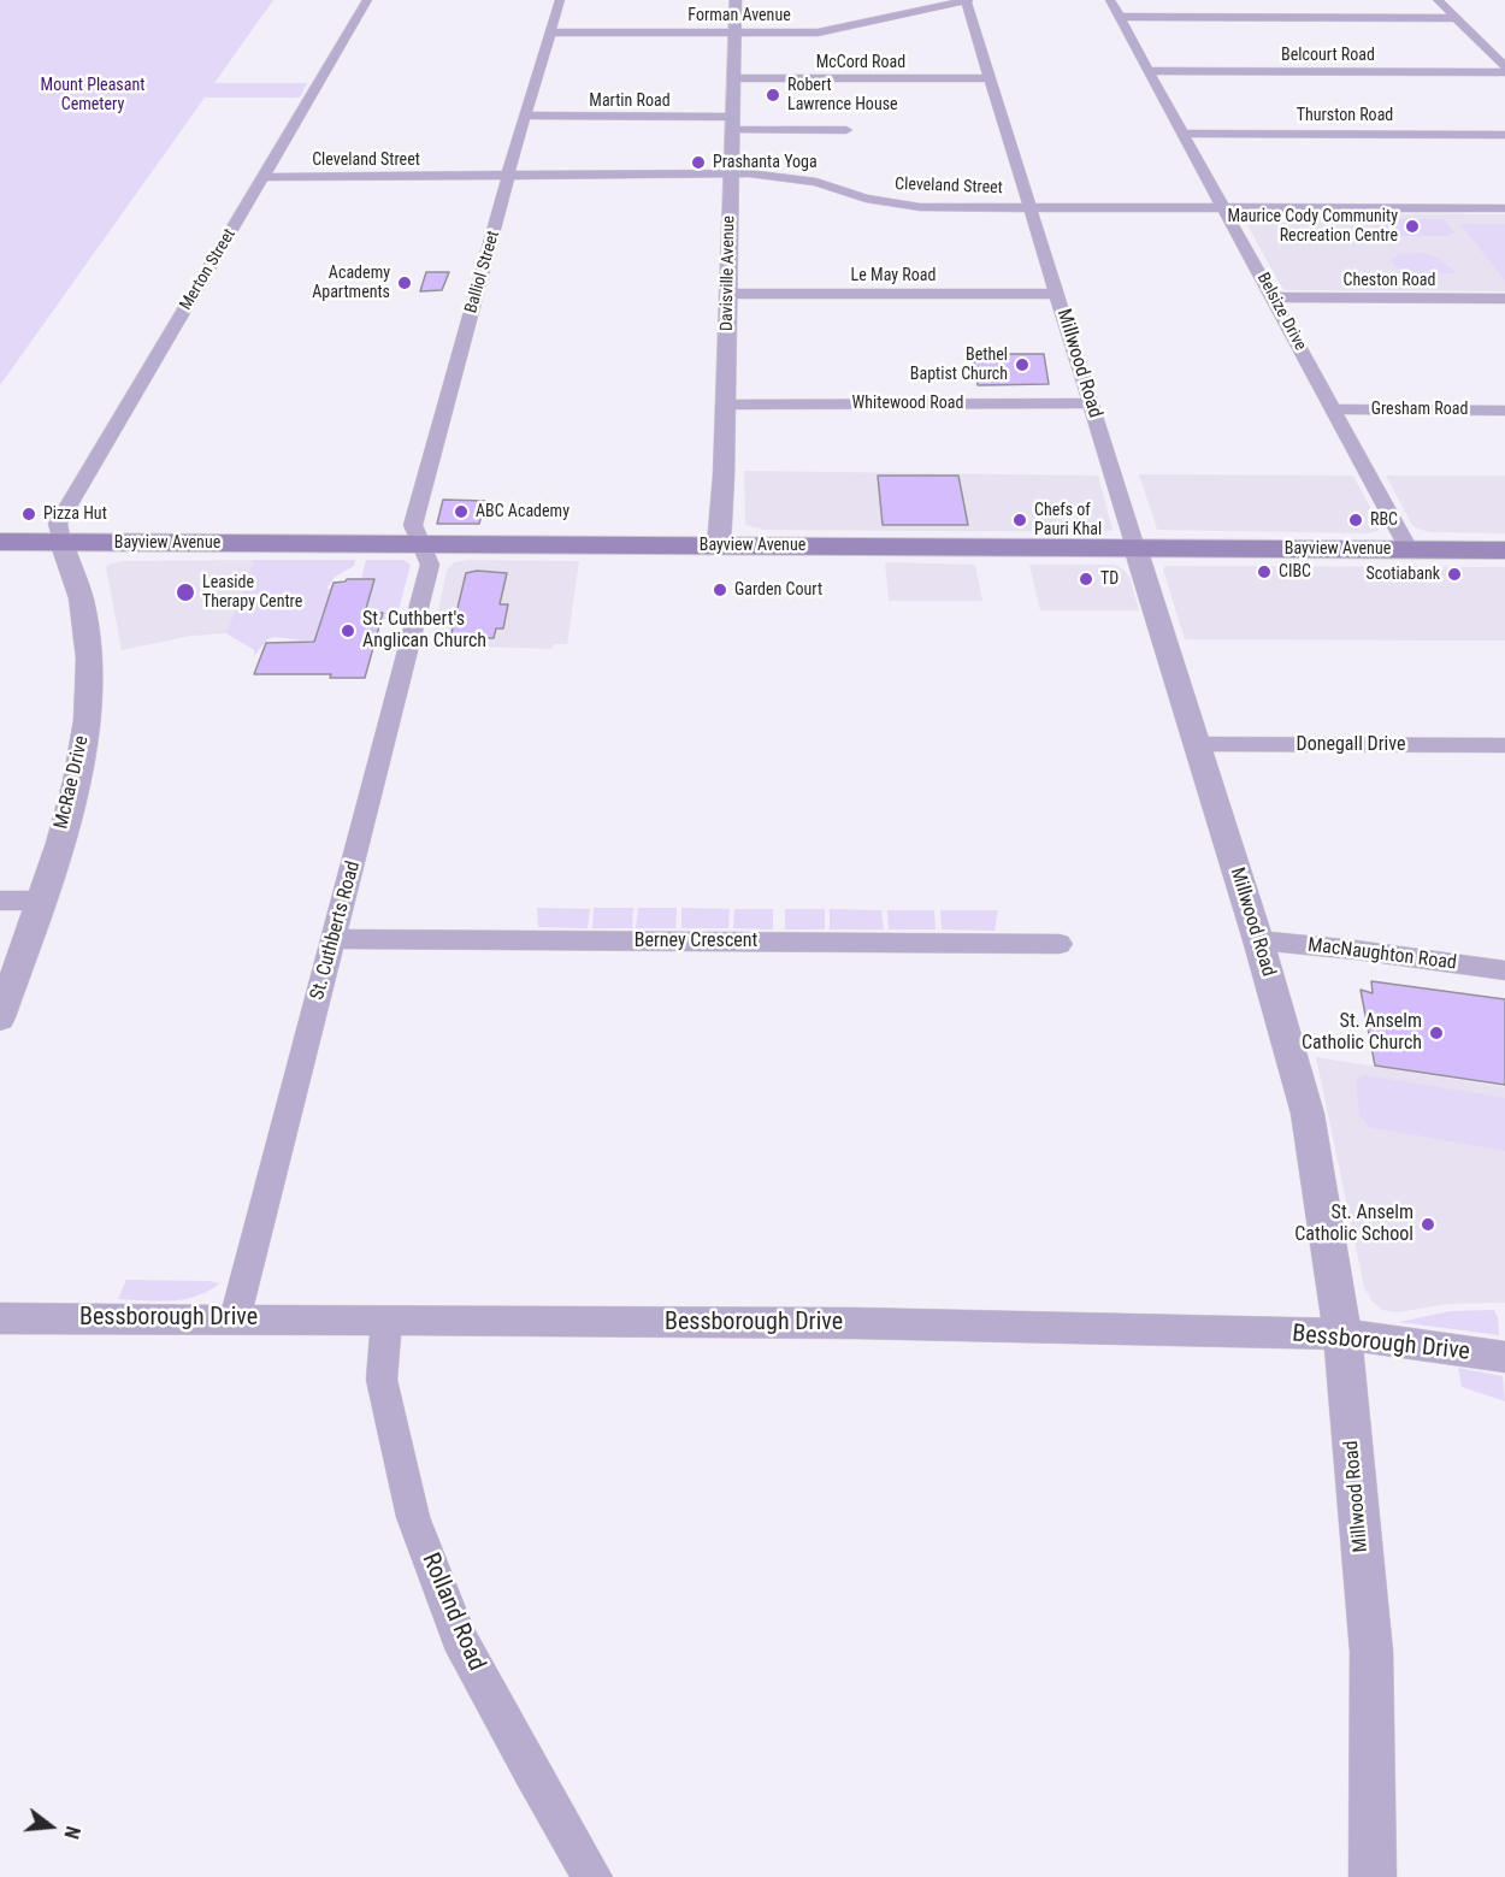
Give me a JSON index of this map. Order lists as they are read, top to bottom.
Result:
{
  "streets": {
    "main road": ["Bayview Avenue"],
    "street": [
      "Forman Avenue",
      "Belcourt Road",
      "McCord Road",
      "Martin Road",
      "Thurston Road",
      "Cleveland Street",
      "Merton Street",
      "Balliol Street",
      "Davisville Avenue",
      "Le May Road",
      "Cheston Road",
      "Belsize Drive",
      "Millwood Road",
      "Whitewood Road",
      "Gresham Road",
      "Donegall Drive",
      "McRae Drive",
      "St. Cuthberts Road",
      "Berney Crescent",
      "MacNaughton Road",
      "Bessborough Drive",
      "Rolland Road"
    ]
  },
  "crossings": [
    ["Forman Avenue", "Balliol Street"],
    ["Forman Avenue", "Davisville Avenue"],
    ["Forman Avenue", "Millwood Road"],
    ["Belcourt Road", "Belsize Drive"],
    ["McCord Road", "Davisville Avenue"],
    ["McCord Road", "Millwood Road"],
    ["Martin Road", "Balliol Street"],
    ["Martin Road", "Davisville Avenue"],
    ["Thurston Road", "Belsize Drive"],
    ["Cleveland Street", "Merton Street"],
    ["Cleveland Street", "Balliol Street"],
    ["Cleveland Street", "Davisville Avenue"],
    ["Cleveland Street", "Belsize Drive"],
    ["Cleveland Street", "Millwood Road"],
    ["Merton Street", "Bayview Avenue"],
    ["Merton Street", "McRae Drive"],
    ["Balliol Street", "Bayview Avenue"],
    ["Balliol Street", "St. Cuthberts Road"],
    ["Davisville Avenue", "Le May Road"],
    ["Davisville Avenue", "Whitewood Road"],
    ["Davisville Avenue", "Bayview Avenue"],
    ["Le May Road", "Millwood Road"],
    ["Cheston Road", "Belsize Drive"],
    ["Belsize Drive", "Gresham Road"],
    ["Belsize Drive", "Bayview Avenue"],
    ["Millwood Road", "Whitewood Road"],
    ["Millwood Road", "Bayview Avenue"],
    ["Millwood Road", "Donegall Drive"],
    ["Millwood Road", "MacNaughton Road"],
    ["Millwood Road", "Bessborough Drive"],
    ["Bayview Avenue", "McRae Drive"],
    ["Bayview Avenue", "St. Cuthberts Road"],
    ["St. Cuthberts Road", "Berney Crescent"],
    ["St. Cuthberts Road", "Bessborough Drive"],
    ["Bessborough Drive", "Rolland Road"]
  ],
  "parks": ["Mount Pleasant Cemetery"],
  "places": [
    "Robert Lawrence House",
    "Prashanta Yoga",
    "Maurice Cody Community Recreation Centre",
    "Academy Apartments",
    "Bethel Baptist Church",
    "ABC Academy",
    "Pizza Hut",
    "Chefs of Pauri Khal",
    "RBC",
    "CIBC",
    "Scotiabank",
    "TD",
    "Garden Court",
    "Leaside Therapy Centre",
    "St. Cuthbert's Anglican Church",
    "St. Anselm Catholic Church",
    "St. Anselm Catholic School"
  ],
  "north": "right"
}
